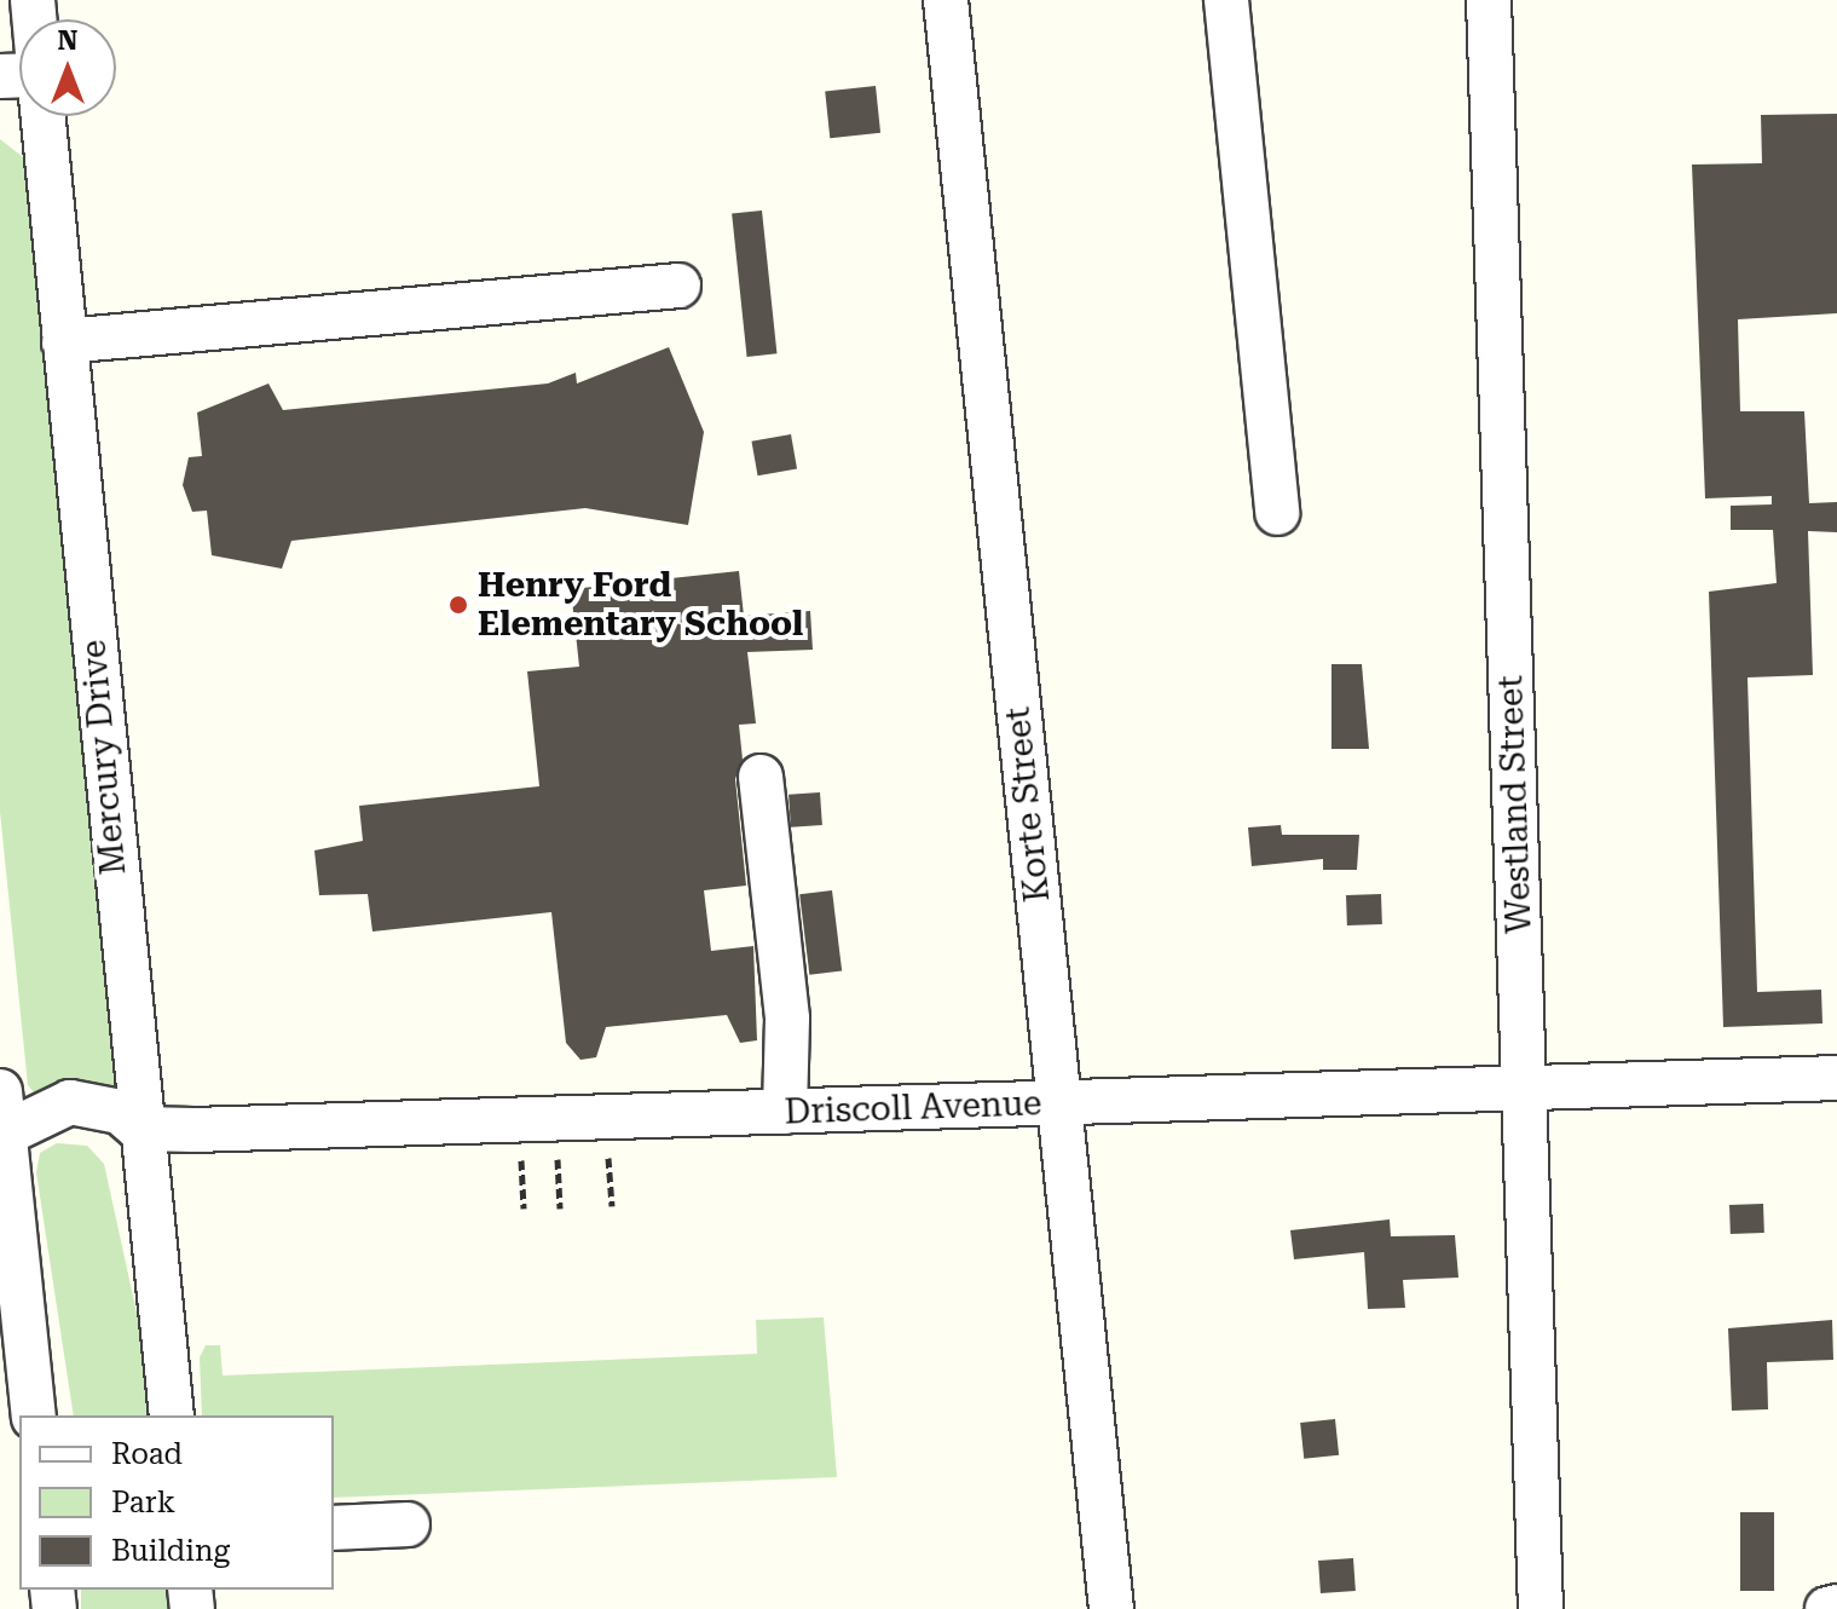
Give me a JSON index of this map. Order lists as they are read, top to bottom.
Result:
{
  "streets": {
    "street": [
      "Mercury Drive",
      "Korte Street",
      "Westland Street",
      "Driscoll Avenue"
    ]
  },
  "crossings": [
    ["Mercury Drive", "Driscoll Avenue"],
    ["Korte Street", "Driscoll Avenue"],
    ["Westland Street", "Driscoll Avenue"]
  ],
  "places": ["Henry Ford Elementary School"],
  "legend": ["Road", "Park", "Building"],
  "north": "top"
}
